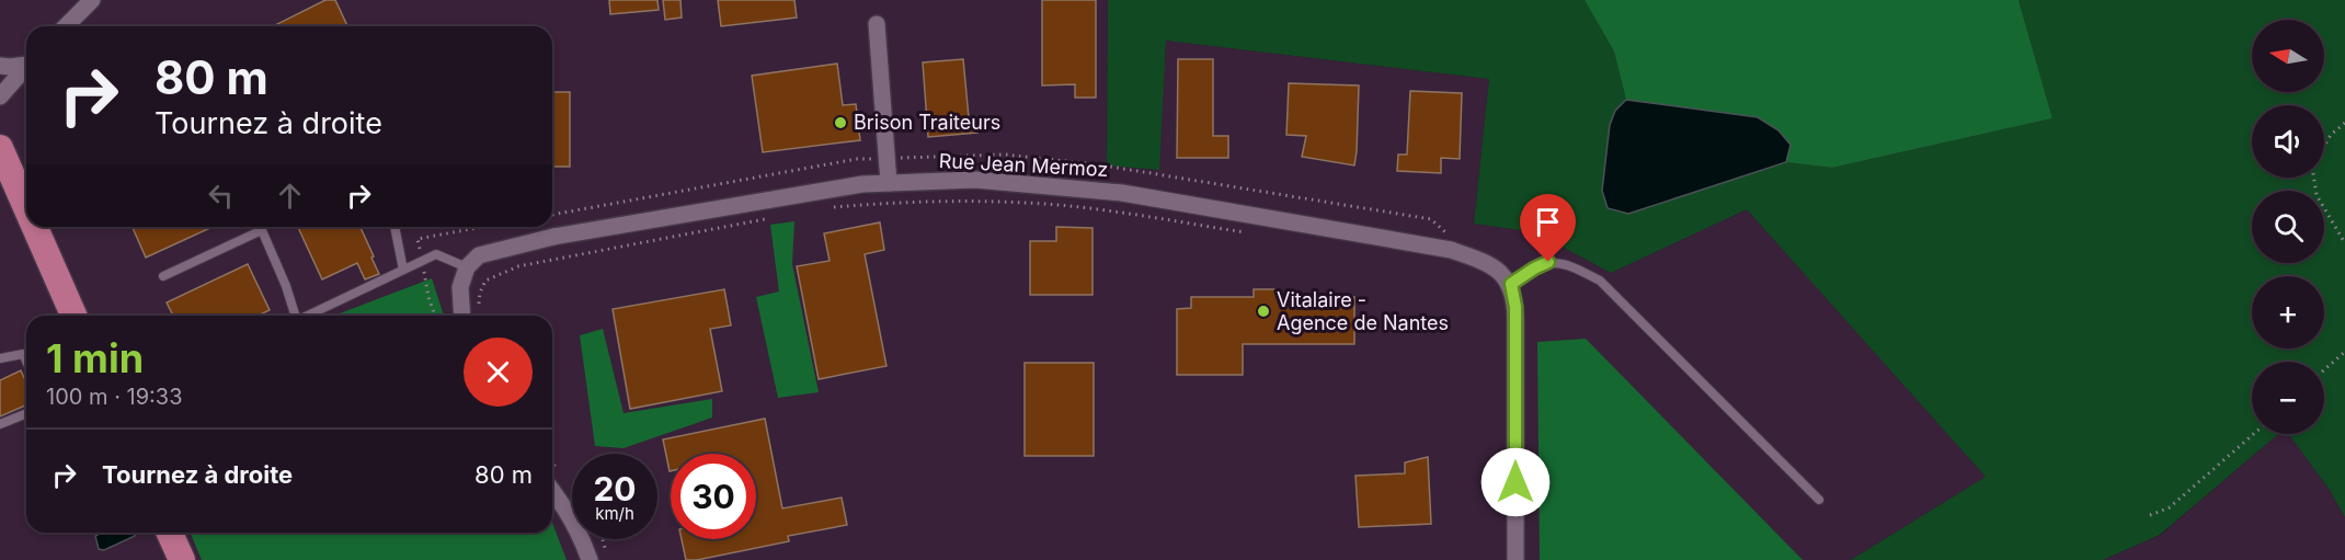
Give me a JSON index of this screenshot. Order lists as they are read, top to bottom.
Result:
{
  "streets": {
    "street": ["Rue Jean Mermoz"]
  },
  "places": ["Brison Traiteurs", "Vitalaire - Agence de Nantes"],
  "north": "left",
  "page": {
    "map_buttons": ["+", "−"],
    "turn": ["80 m", "Tournez à droite"],
    "heading": ["1 min", "100 m · 19:33"],
    "list": [
      {
        "name": "Tournez à droite",
        "value": "80 m"
      }
    ],
    "speed": "20 km/h",
    "limit": "30"
  }
}
